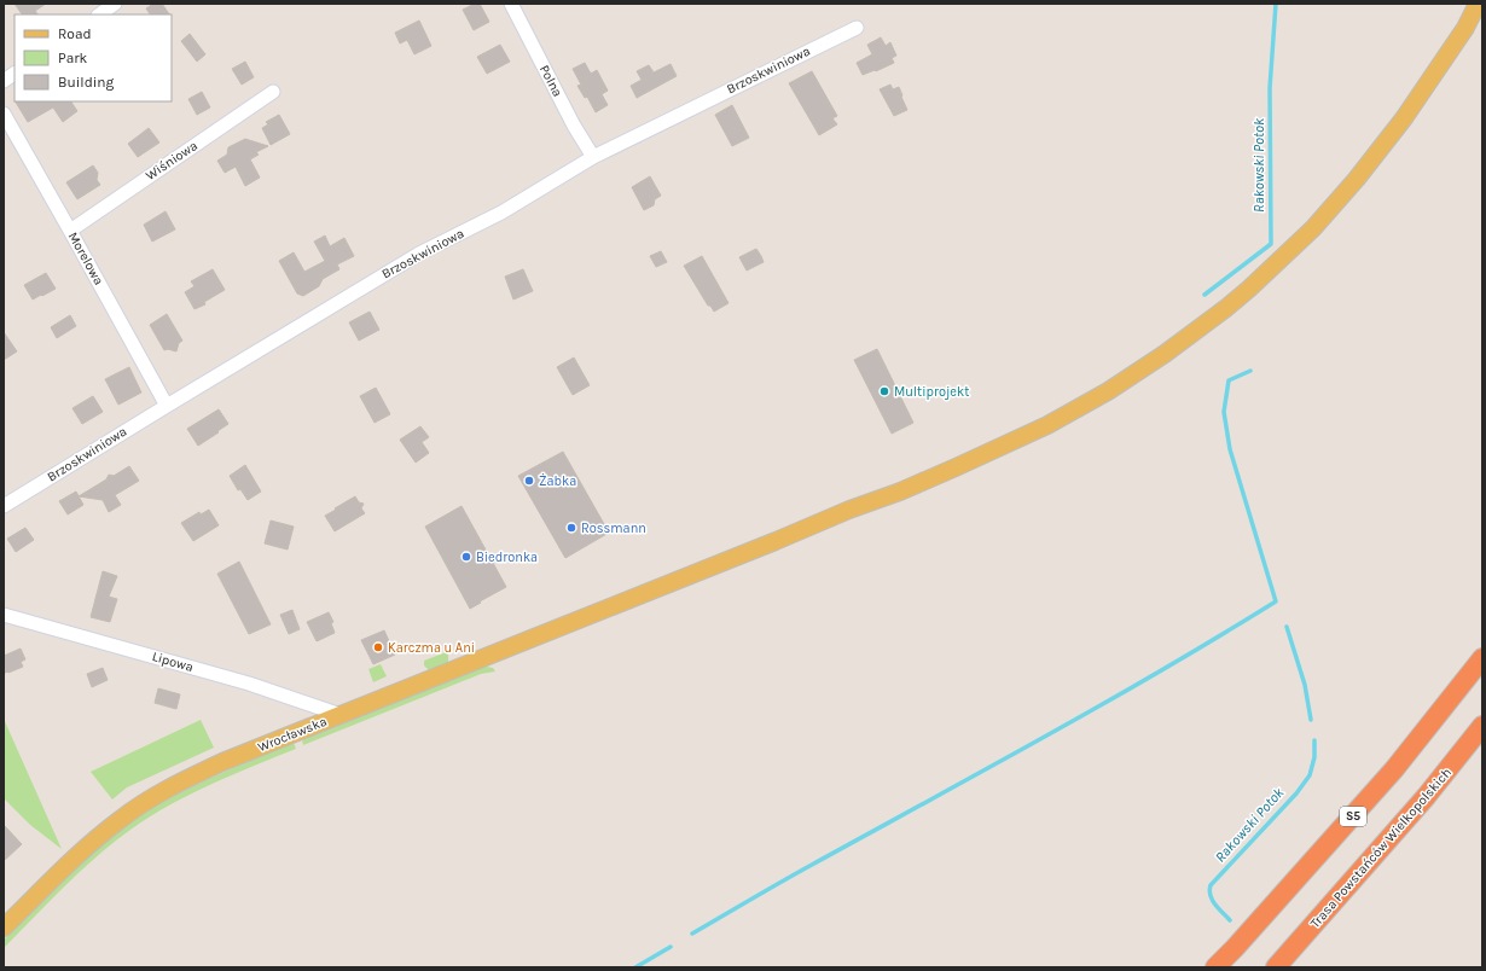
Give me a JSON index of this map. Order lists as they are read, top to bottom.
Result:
{
  "streets": {
    "highway": ["S5", "Trasa Powstańców Wielkopolskich"],
    "main road": ["Wrocławska"],
    "street": [
      "Brzoskwiniowa",
      "Polna",
      "Wiśniowa",
      "Morelowa",
      "Lipowa"
    ]
  },
  "crossings": [
    ["Brzoskwiniowa", "Polna"],
    ["Brzoskwiniowa", "Morelowa"],
    ["Wiśniowa", "Morelowa"],
    ["Lipowa", "Wrocławska"]
  ],
  "water": ["Rakowski Potok"],
  "places": [
    "Multiprojekt",
    "Żabka",
    "Rossmann",
    "Biedronka",
    "Karczma u Ani"
  ],
  "legend": ["Road", "Park", "Building"]
}
